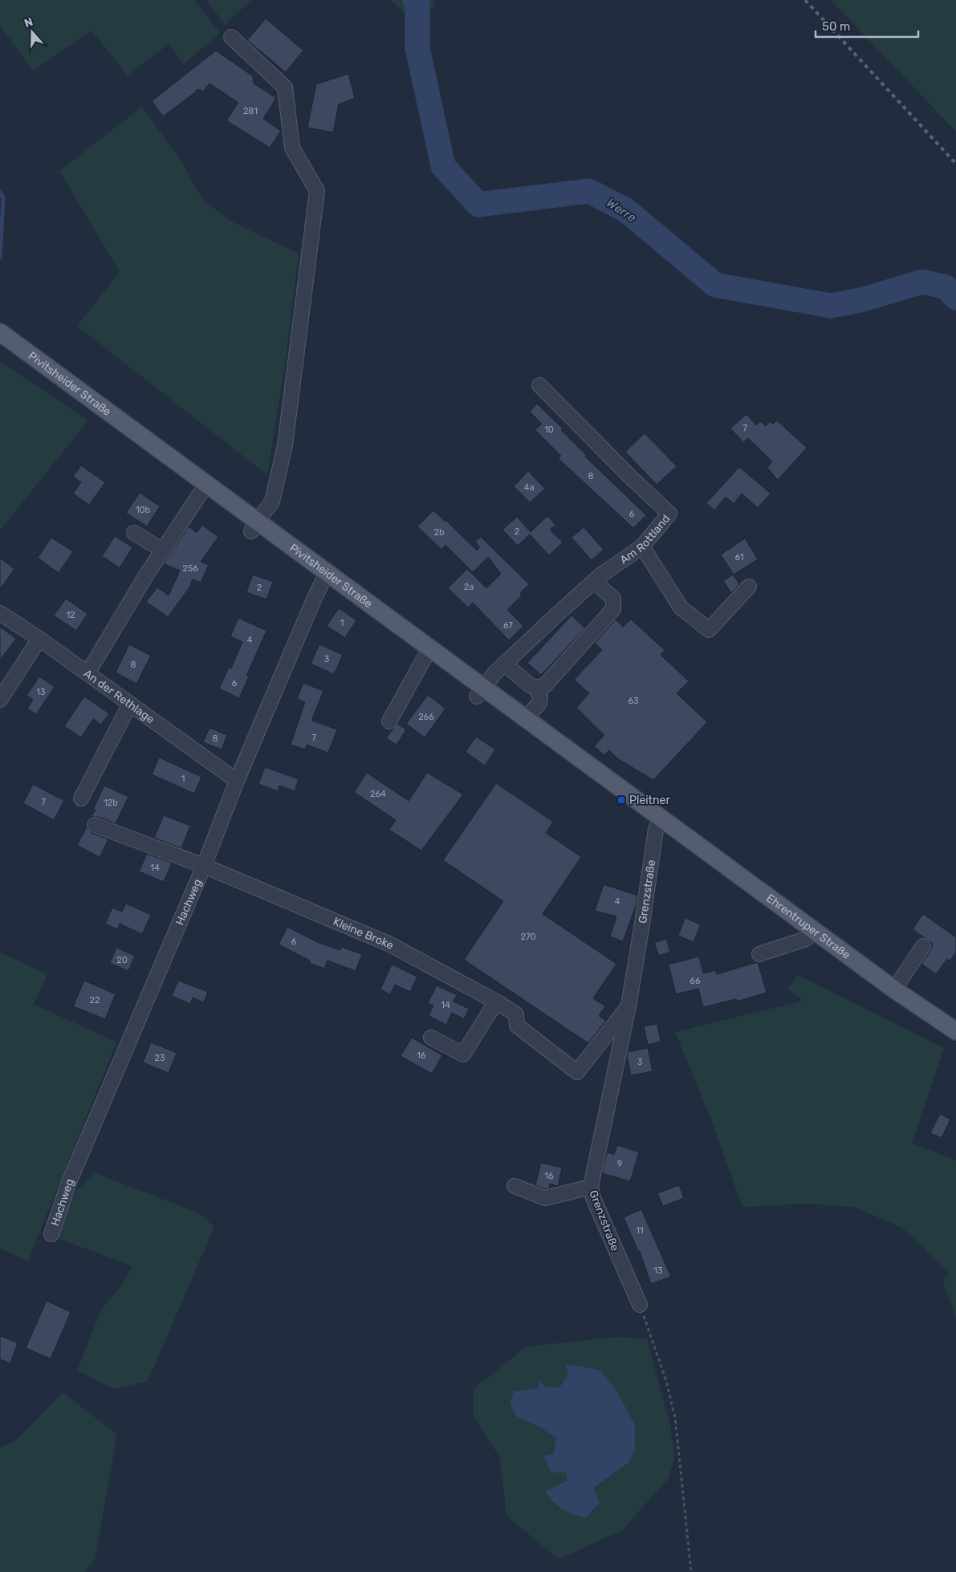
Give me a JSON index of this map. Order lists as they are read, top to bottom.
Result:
{
  "streets": {
    "main road": ["Pivitsheider Straße", "Ehrentruper Straße"],
    "street": [
      "Am Rottland",
      "An der Rethlage",
      "Grenzstraße",
      "Hachweg",
      "Kleine Broke"
    ]
  },
  "crossings": [
    ["Pivitsheider Straße", "Am Rottland"],
    ["Pivitsheider Straße", "Grenzstraße"],
    ["Pivitsheider Straße", "Hachweg"],
    ["Pivitsheider Straße", "Ehrentruper Straße"],
    ["An der Rethlage", "Hachweg"],
    ["Grenzstraße", "Ehrentruper Straße"],
    ["Grenzstraße", "Kleine Broke"],
    ["Hachweg", "Kleine Broke"]
  ],
  "water": ["Werre"],
  "places": {
    "transit": ["Pleitner"]
  },
  "house_numbers": [
    "281",
    "7",
    "10",
    "8",
    "4a",
    "10b",
    "6",
    "2",
    "2b",
    "61",
    "256",
    "2a",
    "2",
    "12",
    "1",
    "67",
    "4",
    "3",
    "8",
    "6",
    "13",
    "63",
    "266",
    "7",
    "8",
    "1",
    "264",
    "7",
    "12b",
    "14",
    "4",
    "270",
    "6",
    "20",
    "66",
    "22",
    "14",
    "16",
    "23",
    "3",
    "9",
    "16",
    "11",
    "13"
  ],
  "scale_bar": "50 m",
  "north": "top"
}
